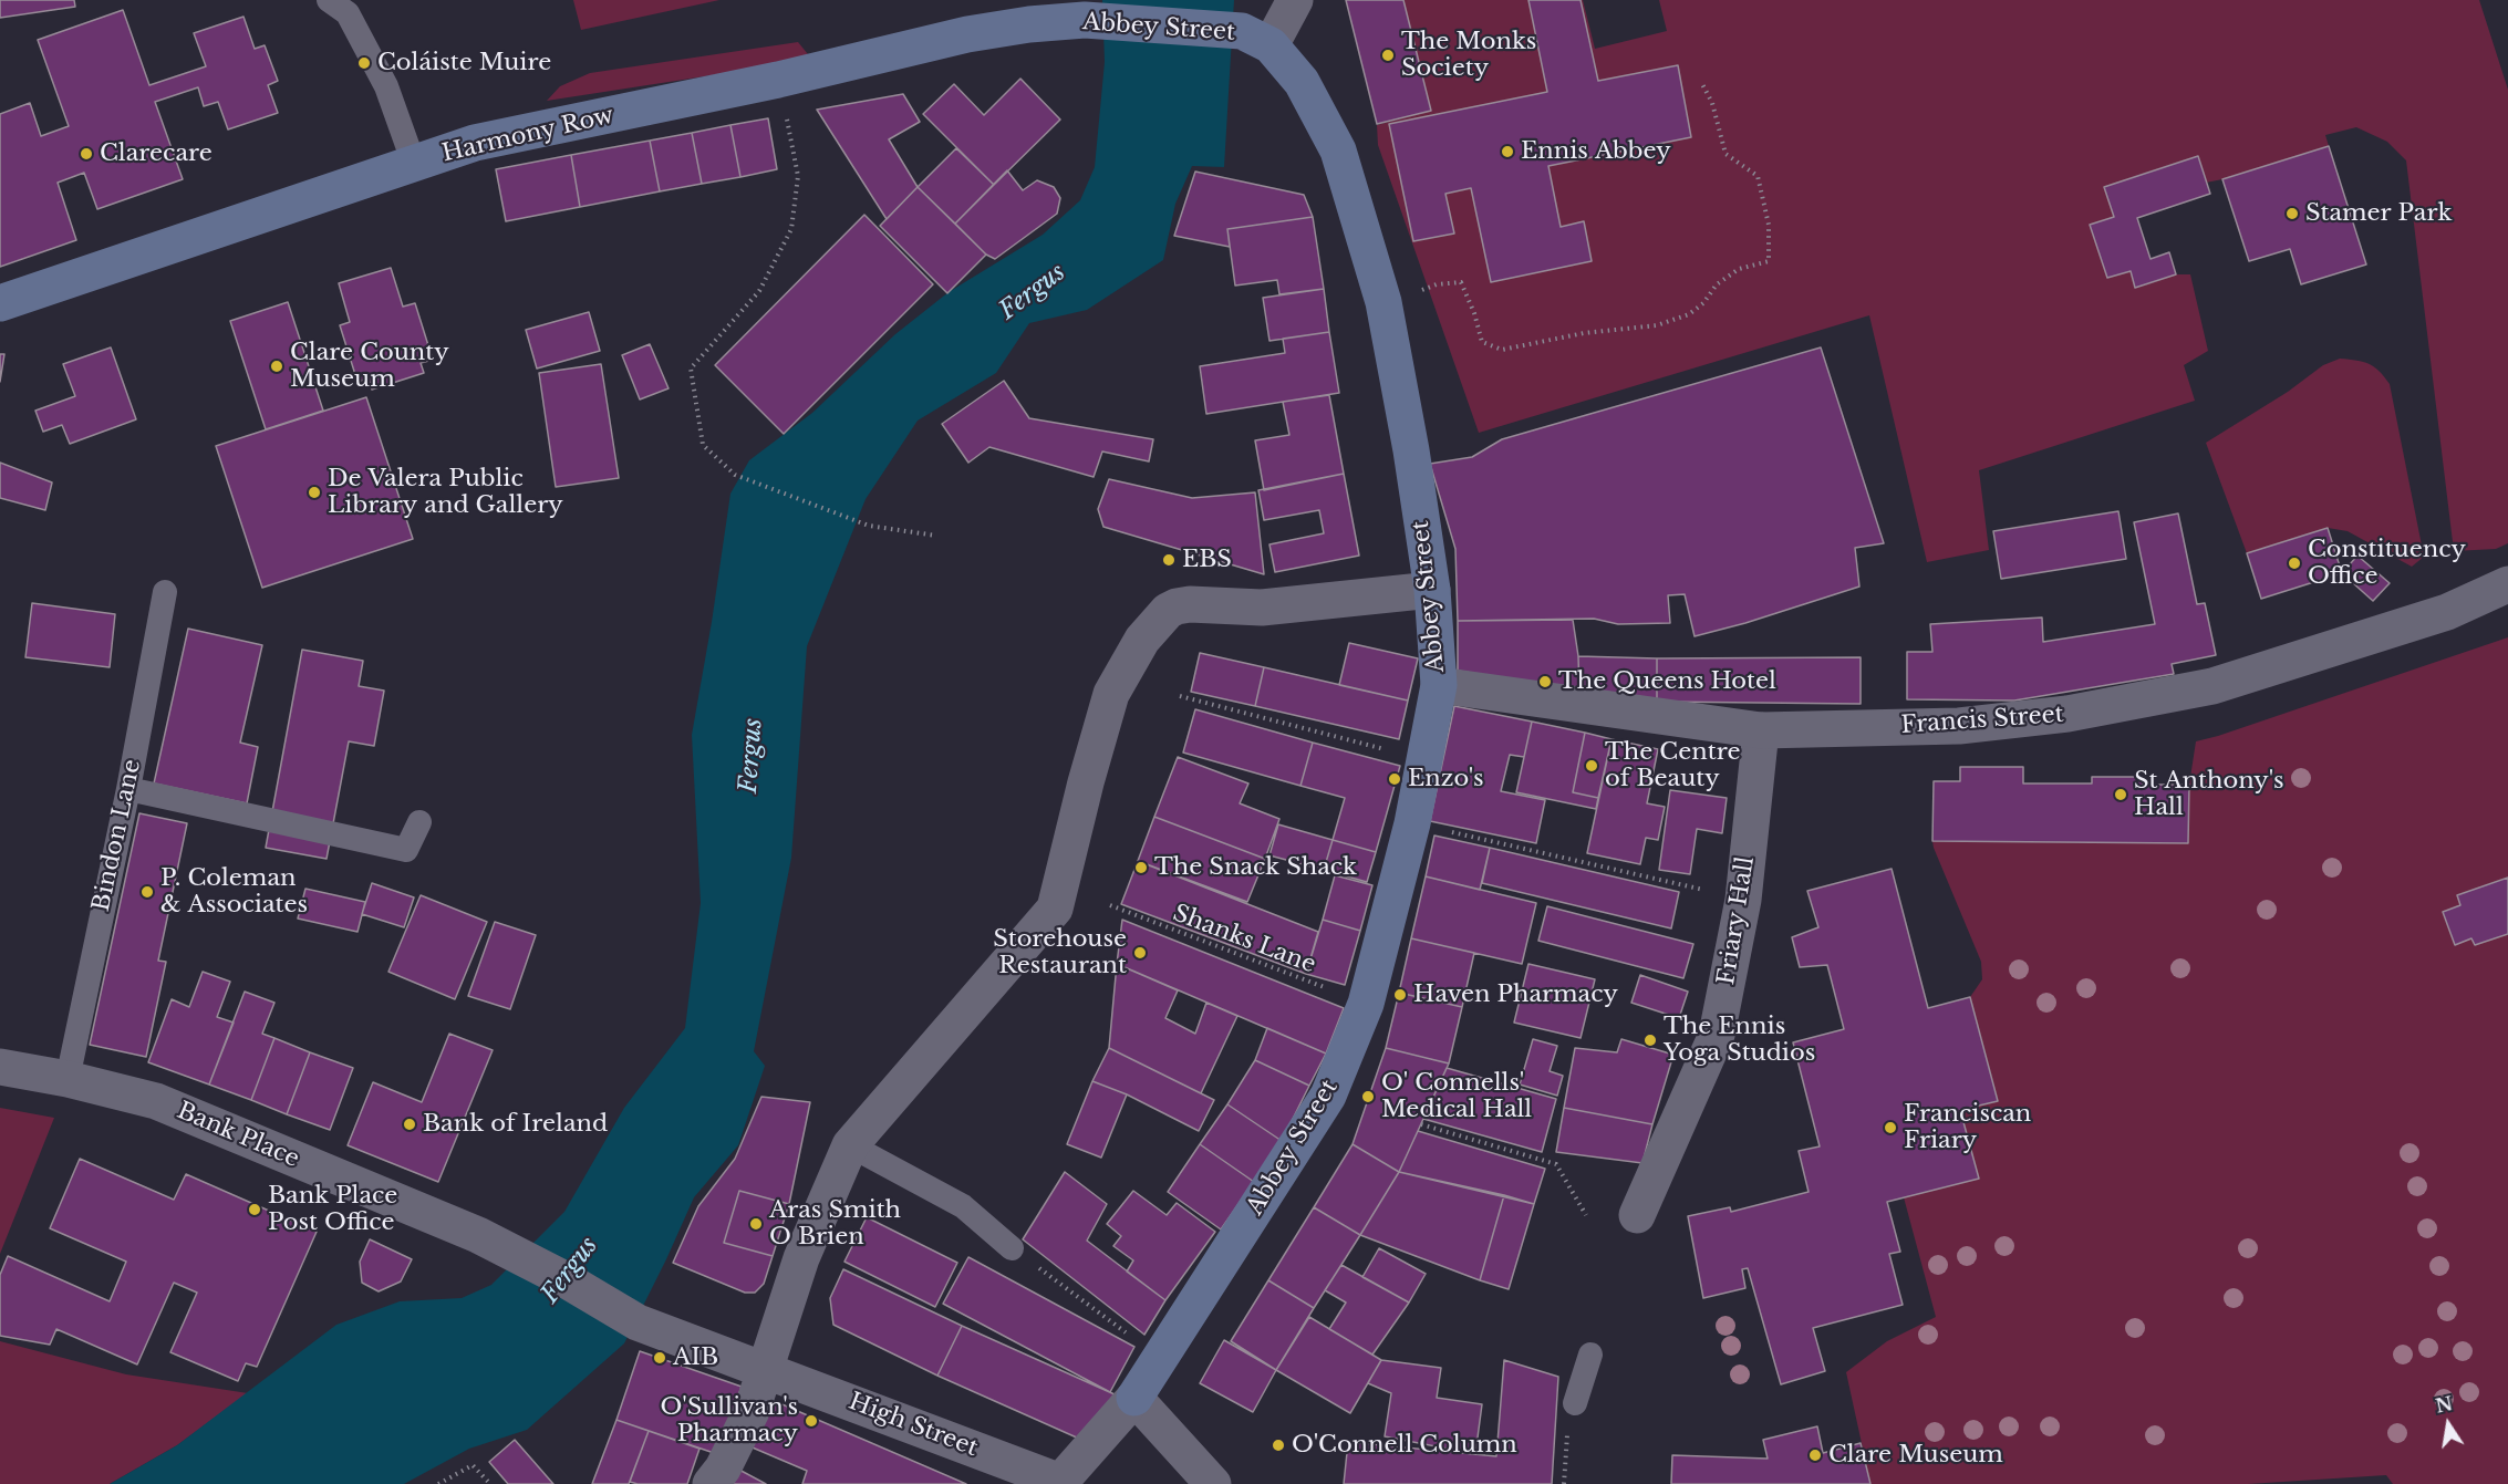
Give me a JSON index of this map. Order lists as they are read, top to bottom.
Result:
{
  "streets": {
    "main road": ["Abbey Street", "Harmony Row"],
    "street": [
      "Francis Street",
      "Friary Hall",
      "Bank Place",
      "High Street"
    ],
    "lane": ["Bindon Lane"],
    "path": ["Shanks Lane"]
  },
  "crossings": [
    ["Abbey Street", "Harmony Row"],
    ["Abbey Street", "Francis Street"],
    ["Abbey Street", "Shanks Lane"],
    ["Abbey Street", "High Street"],
    ["Francis Street", "Friary Hall"],
    ["Bindon Lane", "Bank Place"],
    ["Bank Place", "High Street"]
  ],
  "water": ["Fergus"],
  "places": [
    "The Monks Society",
    "Coláiste Muire",
    "Ennis Abbey",
    "Clarecare",
    "Stamer Park",
    "Clare County Museum",
    "De Valera Public Library and Gallery",
    "EBS",
    "Constituency Office",
    "The Queens Hotel",
    "The Centre of Beauty",
    "Enzo's",
    "St Anthony's Hall",
    "The Snack Shack",
    "P. Coleman & Associates",
    "Storehouse Restaurant",
    "Haven Pharmacy",
    "The Ennis Yoga Studios",
    "O' Connells' Medical Hall",
    "Bank of Ireland",
    "Franciscan Friary",
    "Bank Place Post Office",
    "Aras Smith O Brien",
    "AIB",
    "O'Sullivan's Pharmacy",
    "O'Connell Column",
    "Clare Museum"
  ],
  "north": "top"
}
